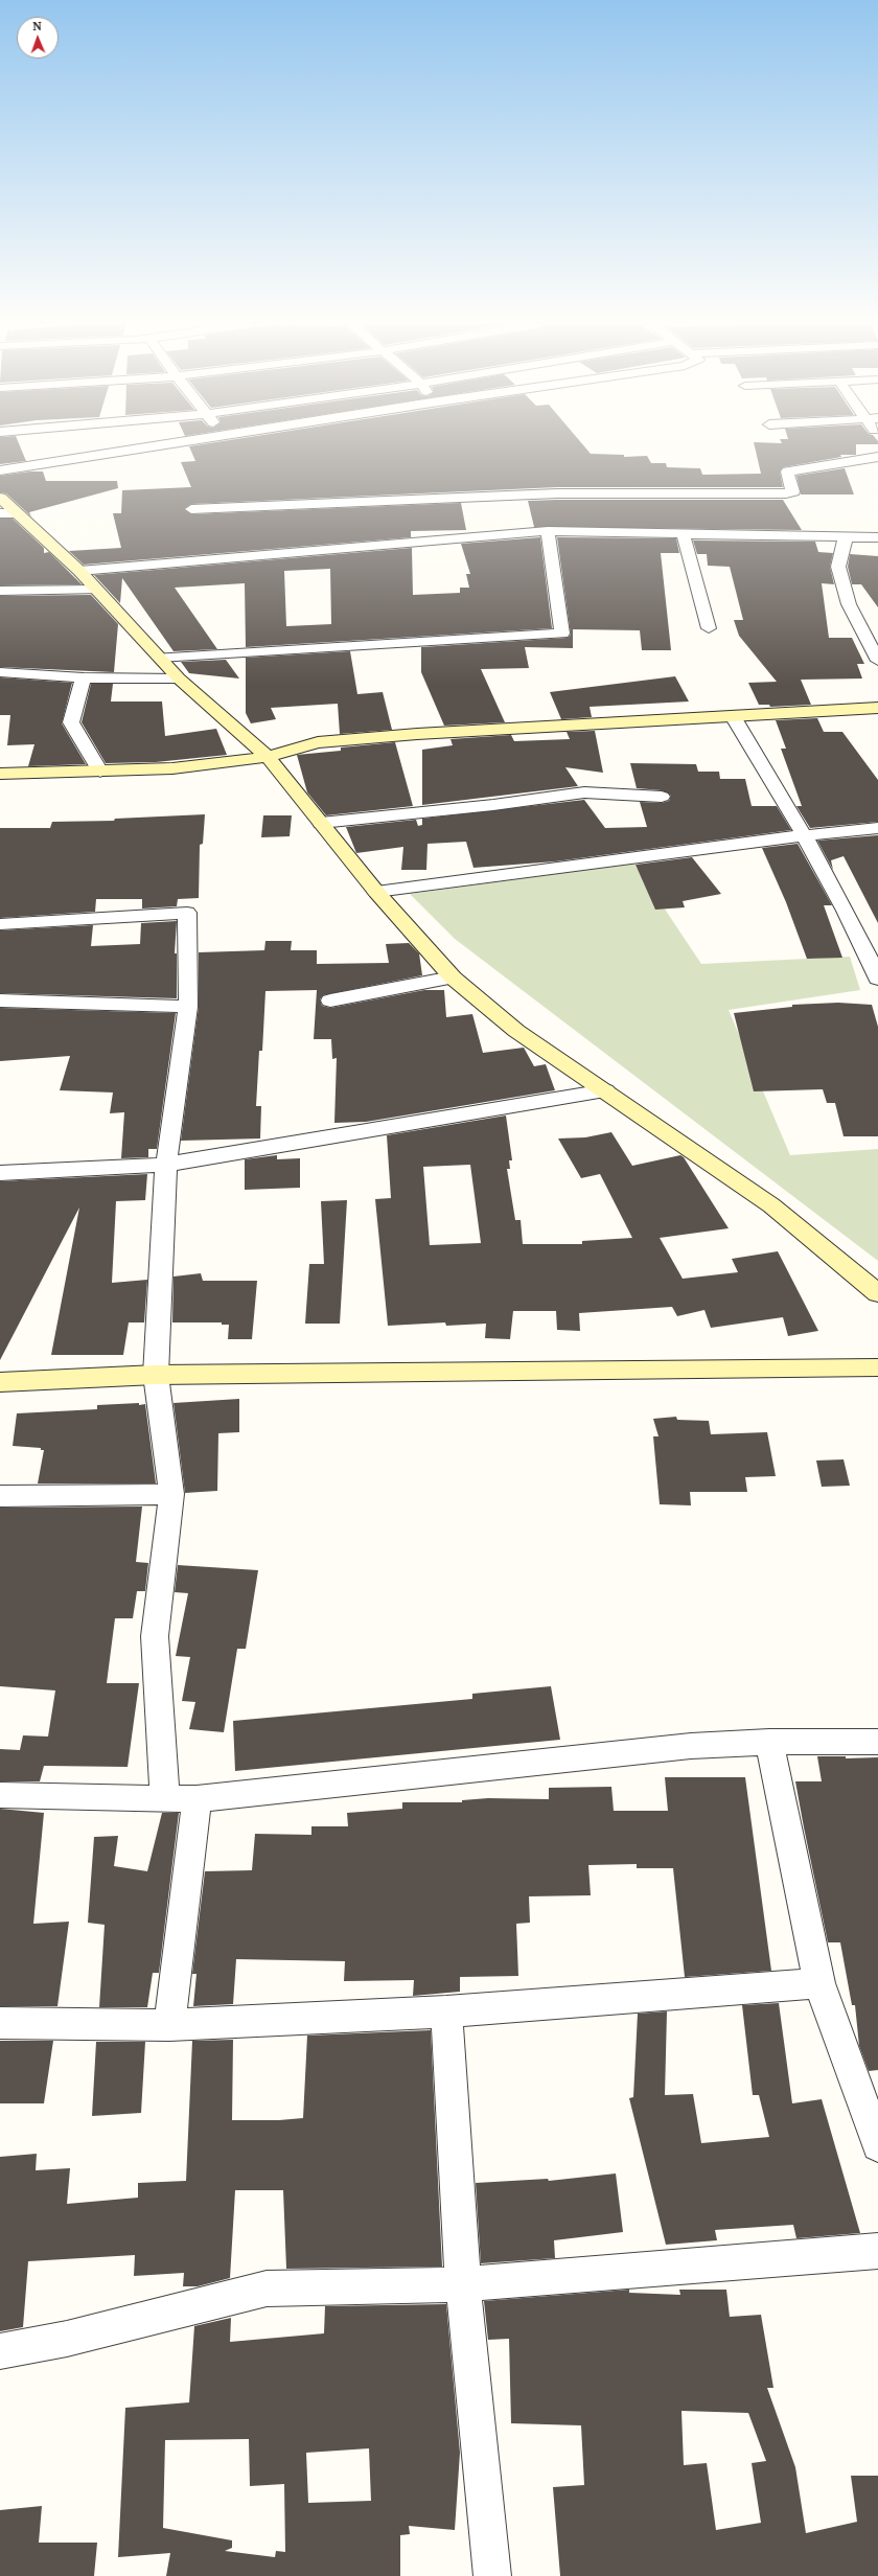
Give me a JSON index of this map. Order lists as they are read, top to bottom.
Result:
{
  "north": "top"
}
